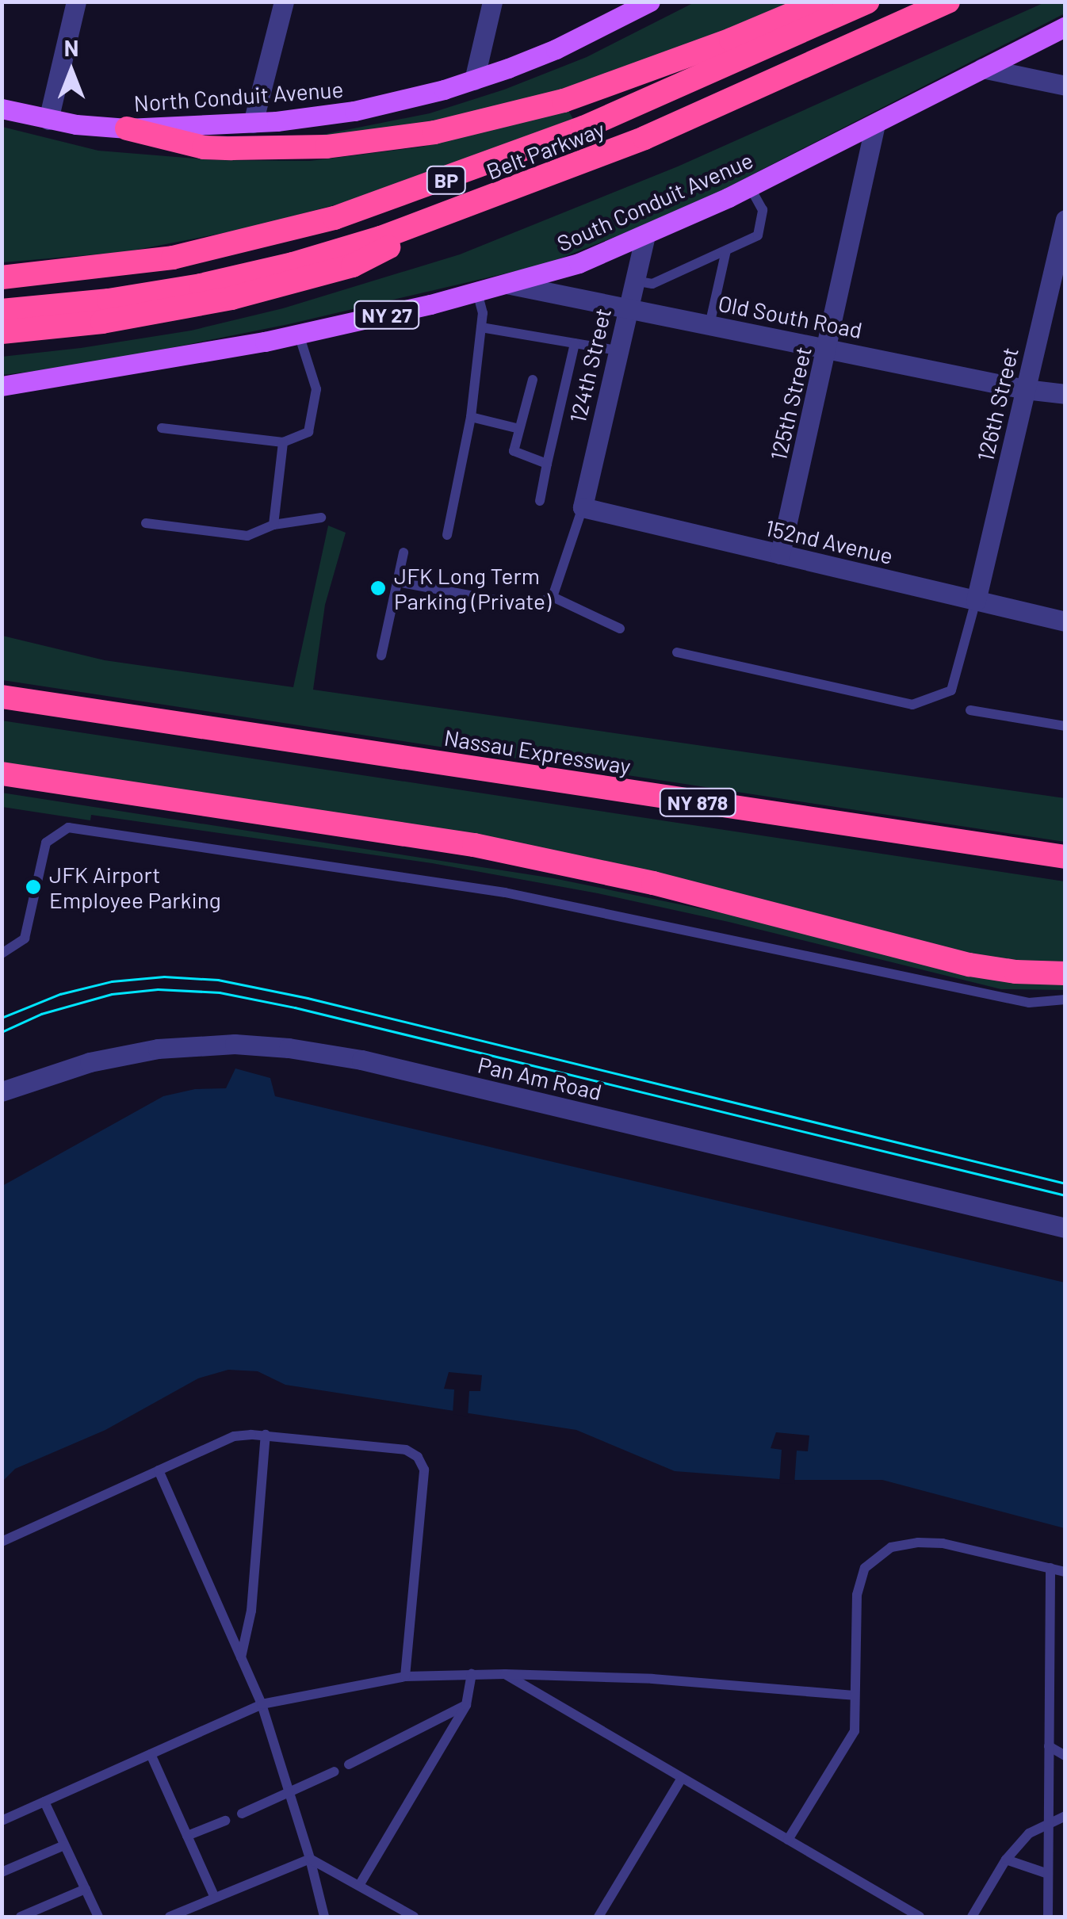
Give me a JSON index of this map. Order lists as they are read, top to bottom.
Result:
{
  "streets": {
    "highway": [
      "Belt Parkway",
      "BP",
      "Nassau Expressway",
      "NY 878"
    ],
    "main road": ["North Conduit Avenue", "South Conduit Avenue", "NY 27"],
    "street": [
      "Old South Road",
      "124th Street",
      "125th Street",
      "126th Street",
      "152nd Avenue",
      "Pan Am Road"
    ]
  },
  "crossings": [
    ["South Conduit Avenue", "Old South Road"],
    ["South Conduit Avenue", "124th Street"],
    ["South Conduit Avenue", "125th Street"],
    ["Old South Road", "124th Street"],
    ["Old South Road", "125th Street"],
    ["Old South Road", "126th Street"],
    ["124th Street", "152nd Avenue"],
    ["125th Street", "152nd Avenue"],
    ["126th Street", "152nd Avenue"]
  ],
  "places": ["JFK Long Term Parking (Private)", "JFK Airport Employee Parking"],
  "north": "top"
}
